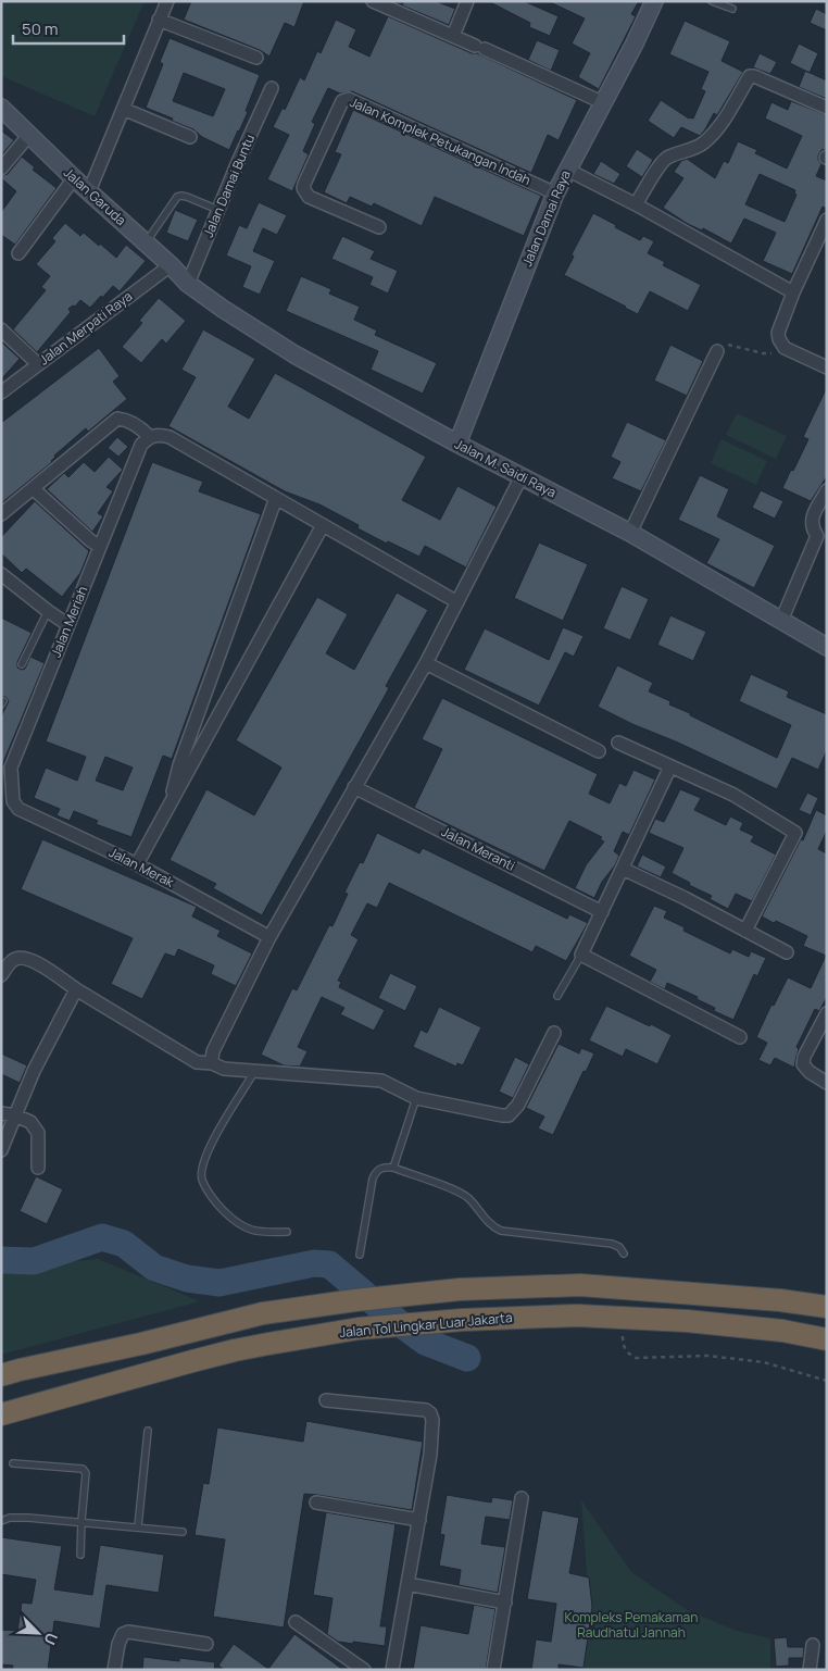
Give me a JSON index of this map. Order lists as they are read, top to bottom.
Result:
{
  "streets": {
    "highway": ["Jalan Tol Lingkar Luar Jakarta"],
    "street": [
      "Jalan Komplek Petukangan Indah",
      "Jalan Damai Buntu",
      "Jalan Garuda",
      "Jalan Damai Raya",
      "Jalan Merpati Raya",
      "Jalan M. Saidi Raya",
      "Jalan Meriah",
      "Jalan Meranti",
      "Jalan Merak"
    ]
  },
  "crossings": [
    ["Jalan Komplek Petukangan Indah", "Jalan Damai Raya"],
    ["Jalan Damai Buntu", "Jalan Garuda"],
    ["Jalan Damai Buntu", "Jalan M. Saidi Raya"],
    ["Jalan Garuda", "Jalan Merpati Raya"],
    ["Jalan Garuda", "Jalan M. Saidi Raya"],
    ["Jalan Damai Raya", "Jalan M. Saidi Raya"],
    ["Jalan Meriah", "Jalan Merak"]
  ],
  "parks": ["Kompleks Pemakaman Raudhatul Jannah"],
  "scale_bar": "50 m",
  "north": "bottom right"
}
